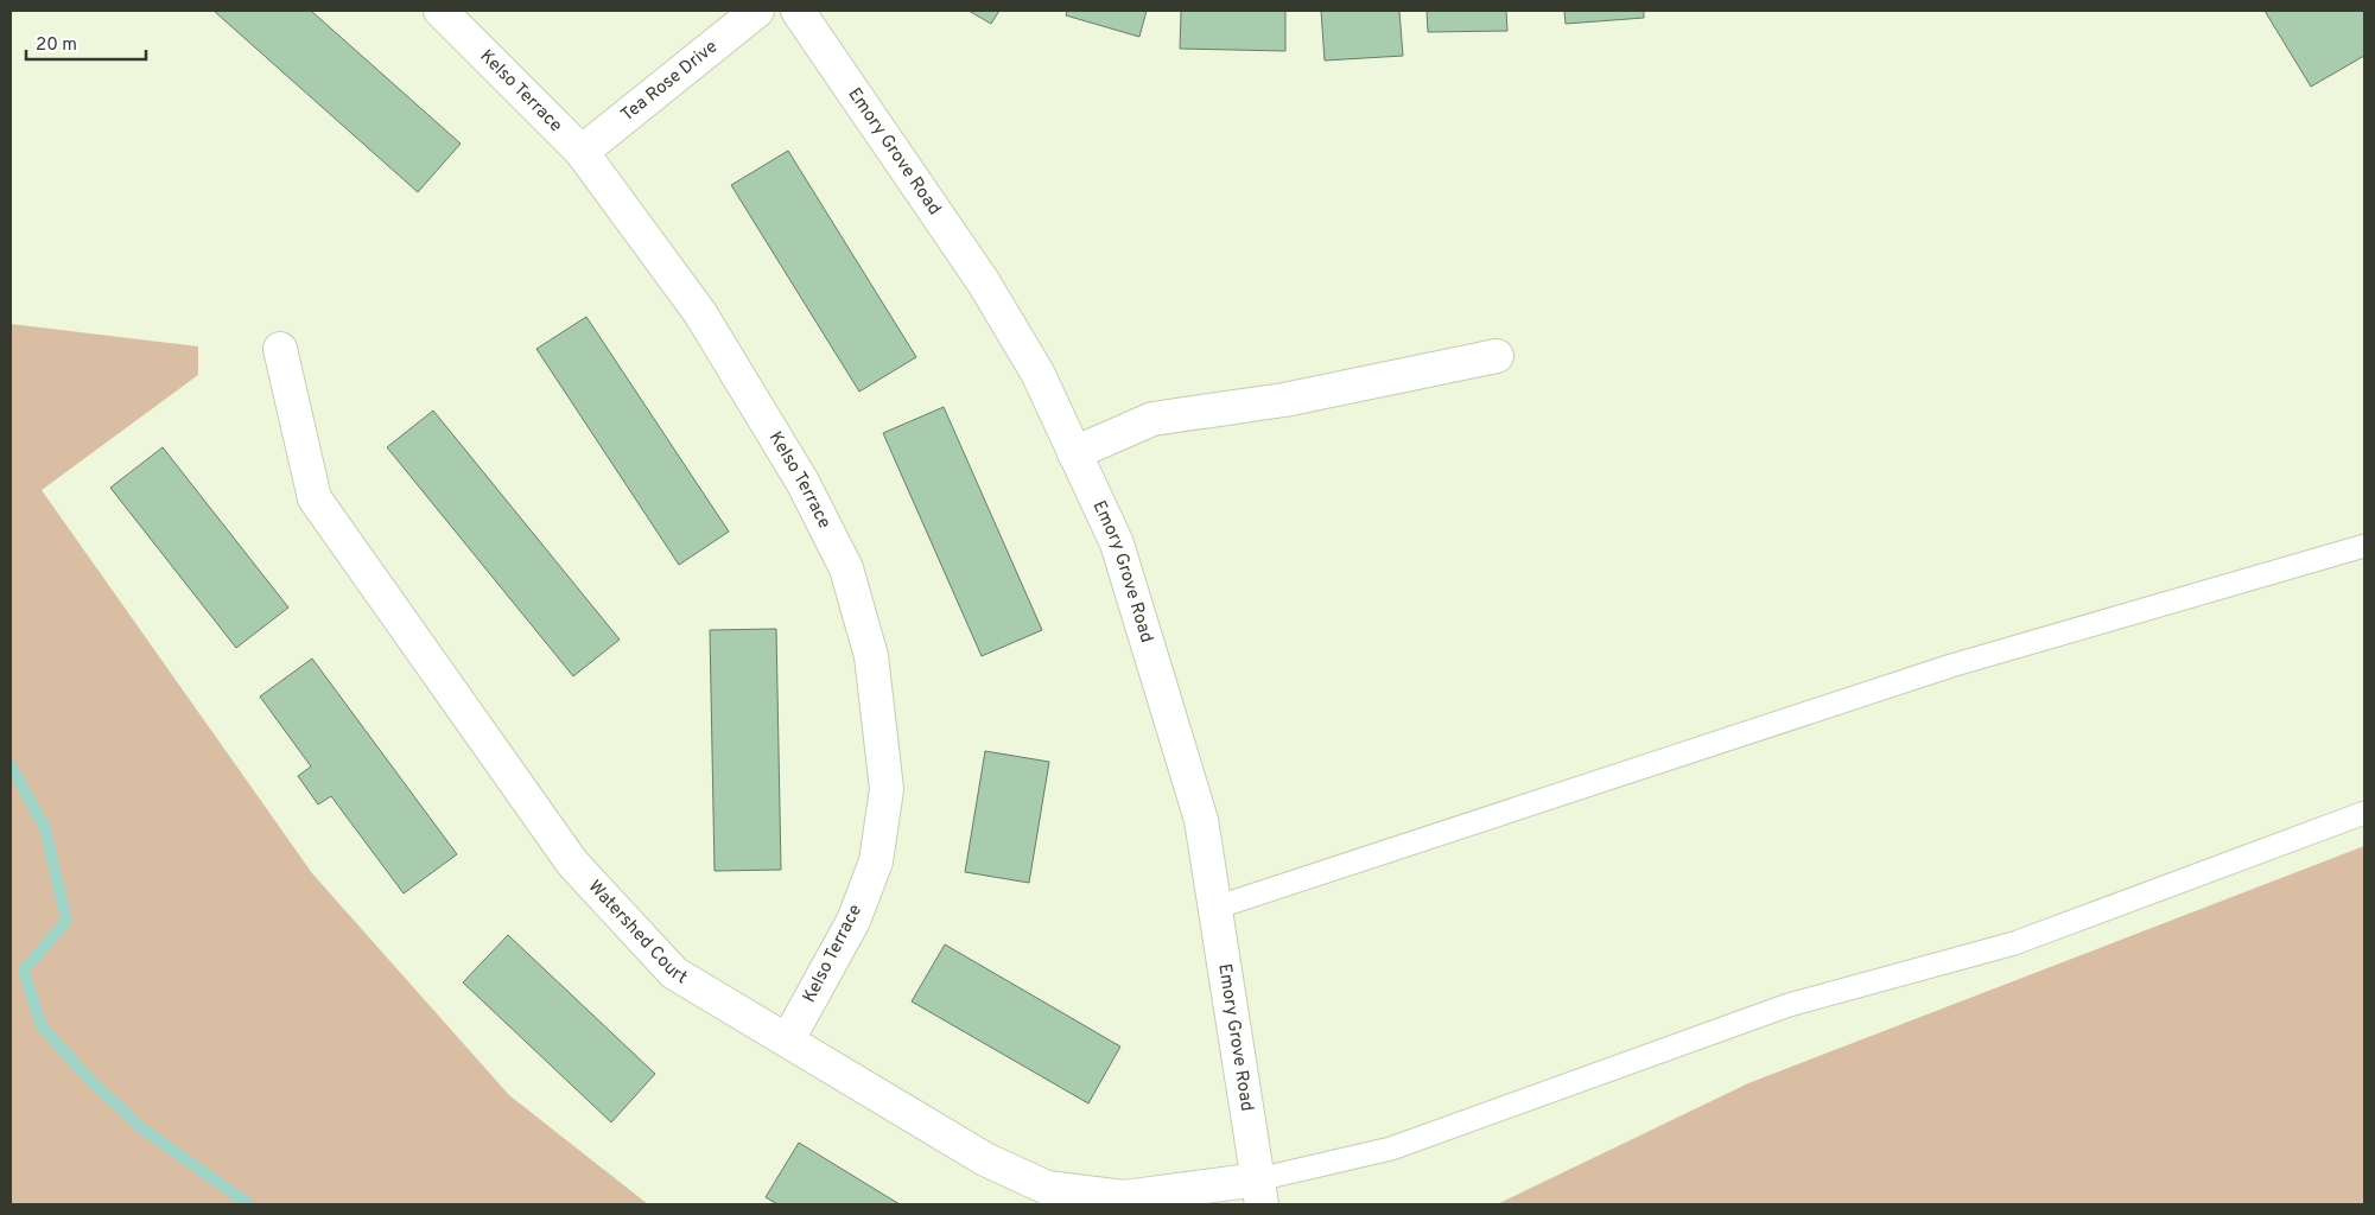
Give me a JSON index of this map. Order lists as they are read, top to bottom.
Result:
{
  "streets": {
    "street": [
      "Tea Rose Drive",
      "Kelso Terrace",
      "Emory Grove Road",
      "Watershed Court"
    ]
  },
  "crossings": [
    ["Tea Rose Drive", "Kelso Terrace"],
    ["Kelso Terrace", "Watershed Court"],
    ["Emory Grove Road", "Watershed Court"]
  ],
  "scale_bar": "20 m"
}
